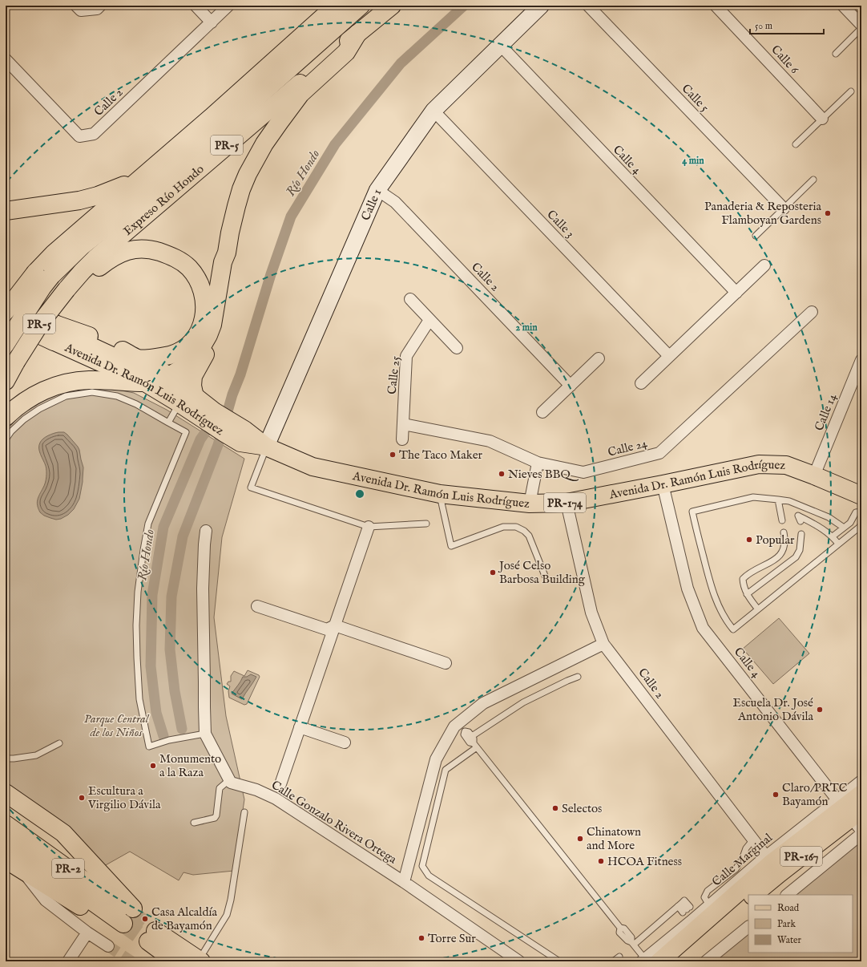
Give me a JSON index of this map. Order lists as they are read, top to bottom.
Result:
{
  "streets": {
    "main road": [
      "PR-5",
      "Expreso Río Hondo",
      "Avenida Dr. Ramón Luis Rodríguez",
      "PR-174",
      "PR-167",
      "PR-2"
    ],
    "street": [
      "Calle 6",
      "Calle 5",
      "Calle 2",
      "Calle 4",
      "Calle 1",
      "Calle 3",
      "Calle 25",
      "Calle 14",
      "Calle 24",
      "Calle Gonzalo Rivera Ortega",
      "Calle Marginal"
    ]
  },
  "crossings": [
    ["Calle 2", "Calle 1"],
    ["Calle 2", "Avenida Dr. Ramón Luis Rodríguez"],
    ["Calle 2", "Calle Gonzalo Rivera Ortega"],
    ["Calle 2", "Calle Marginal"],
    ["Calle 4", "Calle 1"],
    ["Calle 4", "Avenida Dr. Ramón Luis Rodríguez"],
    ["Calle 4", "PR-167"],
    ["Calle 4", "Calle Marginal"],
    ["Calle 1", "Calle 3"],
    ["Calle 1", "Avenida Dr. Ramón Luis Rodríguez"],
    ["Calle 25", "Calle 24"],
    ["Avenida Dr. Ramón Luis Rodríguez", "Calle 14"],
    ["PR-167", "Calle Marginal"]
  ],
  "water": ["Río Hondo"],
  "parks": ["Parque Central de los Niños"],
  "places": [
    "Panaderia & Reposteria Flamboyan Gardens",
    "The Taco Maker",
    "Nieves BBQ",
    "Popular",
    "José Celso Barbosa Building",
    "Escuela Dr. José Antonio Dávila",
    "Monumento a la Raza",
    "Claro/PRTC Bayamón",
    "Escultura a Virgilio Dávila",
    "Selectos",
    "Chinatown and More",
    "HCOA Fitness",
    "Casa Alcaldía de Bayamón",
    "Torre Sur"
  ],
  "legend": ["Road", "Park", "Water"],
  "scale_bar": "50 m",
  "rings": ["4 min", "2 min"]
}
